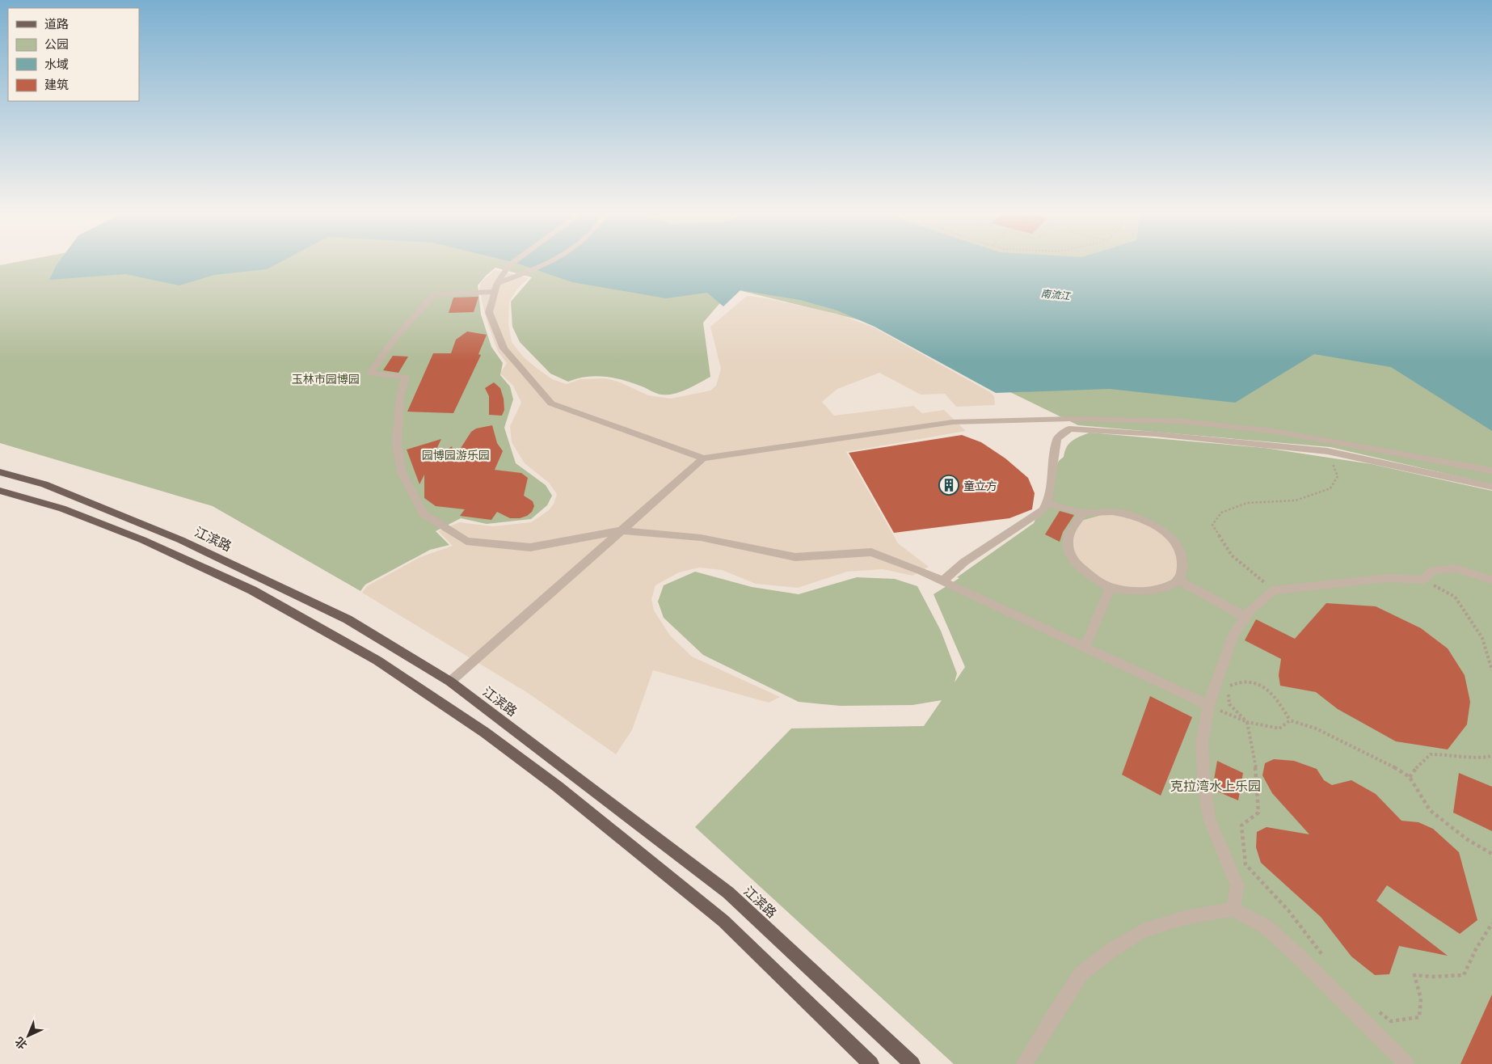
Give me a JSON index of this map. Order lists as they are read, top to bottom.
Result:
{
  "streets": {
    "main road": ["江滨路"]
  },
  "water": ["南流江"],
  "parks": ["玉林市园博园", "园博园游乐园", "克拉湾水上乐园"],
  "places": {
    "building": ["童立方"]
  },
  "legend": [
    "道路",
    "公园",
    "水域",
    "建筑"
  ],
  "north": "bottom left"
}
